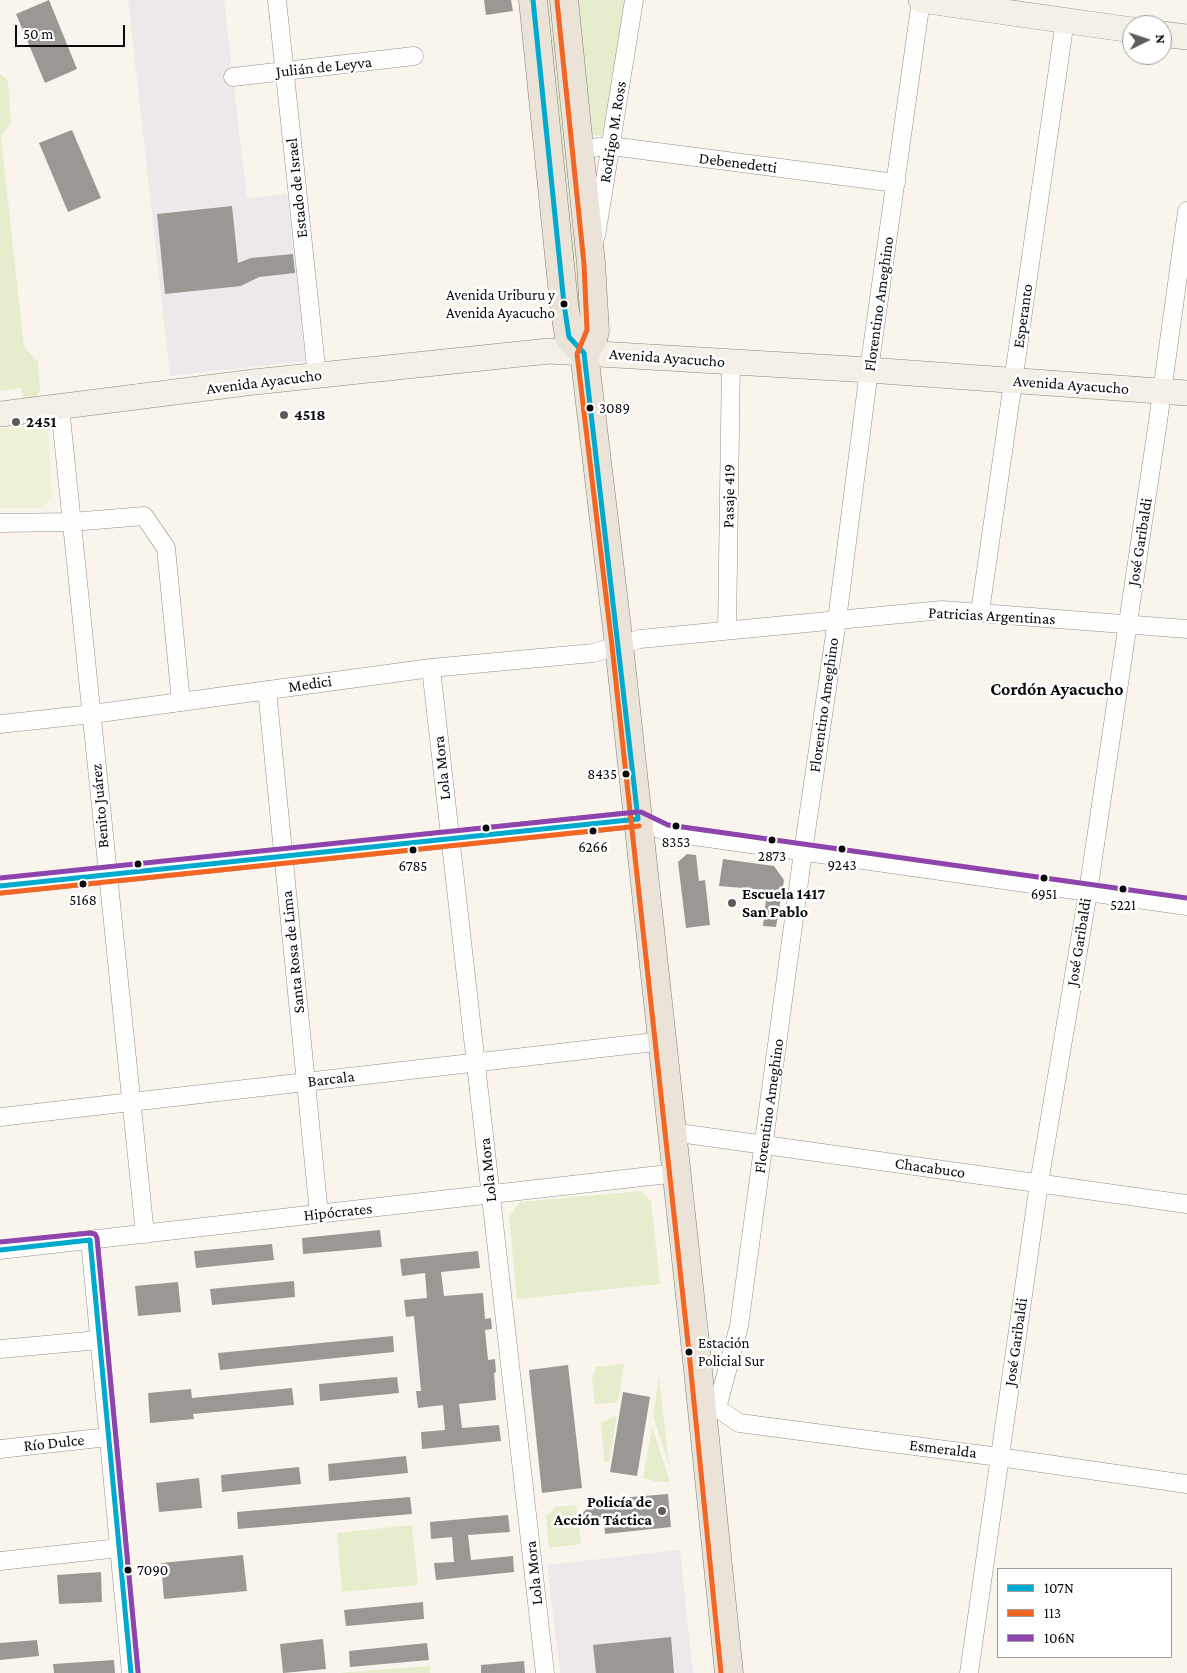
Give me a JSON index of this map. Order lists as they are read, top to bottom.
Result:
{
  "streets": {
    "main road": ["Avenida Ayacucho"],
    "street": [
      "Julián de Leyva",
      "Rodrigo M. Ross",
      "Debenedetti",
      "Estado de Israel",
      "Florentino Ameghino",
      "Esperanto",
      "Pasaje 419",
      "José Garibaldi",
      "Patricias Argentinas",
      "Medici",
      "Lola Mora",
      "Benito Juárez",
      "Santa Rosa de Lima",
      "Barcala",
      "Chacabuco",
      "Hipócrates",
      "Río Dulce",
      "Esmeralda"
    ]
  },
  "crossings": [
    ["Julián de Leyva", "Estado de Israel"],
    ["Rodrigo M. Ross", "Debenedetti"],
    ["Debenedetti", "Florentino Ameghino"],
    ["Estado de Israel", "Avenida Ayacucho"],
    ["Florentino Ameghino", "Avenida Ayacucho"],
    ["Florentino Ameghino", "Patricias Argentinas"],
    ["Florentino Ameghino", "Chacabuco"],
    ["Florentino Ameghino", "Esmeralda"],
    ["Esperanto", "Avenida Ayacucho"],
    ["Esperanto", "Patricias Argentinas"],
    ["Avenida Ayacucho", "Pasaje 419"],
    ["Avenida Ayacucho", "José Garibaldi"],
    ["Avenida Ayacucho", "Benito Juárez"],
    ["Pasaje 419", "Patricias Argentinas"],
    ["José Garibaldi", "Patricias Argentinas"],
    ["José Garibaldi", "Chacabuco"],
    ["José Garibaldi", "Esmeralda"],
    ["Patricias Argentinas", "Medici"],
    ["Medici", "Lola Mora"],
    ["Medici", "Benito Juárez"],
    ["Medici", "Santa Rosa de Lima"],
    ["Lola Mora", "Barcala"],
    ["Lola Mora", "Hipócrates"],
    ["Benito Juárez", "Barcala"],
    ["Benito Juárez", "Hipócrates"],
    ["Santa Rosa de Lima", "Barcala"],
    ["Santa Rosa de Lima", "Hipócrates"]
  ],
  "districts": ["Cordón Ayacucho"],
  "places": [
    "Avenida Uriburu y Avenida Ayacucho",
    "3089",
    "4518",
    "2451",
    "8435",
    "8353",
    "6266",
    "2873",
    "9243",
    "6785",
    "6951",
    "5168",
    "5221",
    "Escuela 1417 San Pablo",
    "Estación Policial Sur",
    "Policía de Acción Táctica",
    "7090"
  ],
  "lines": ["transit line 107N", "transit line 113", "transit line 106N"],
  "legend": ["107N", "113", "106N"],
  "scale_bar": "50 m",
  "north": "right"
}
